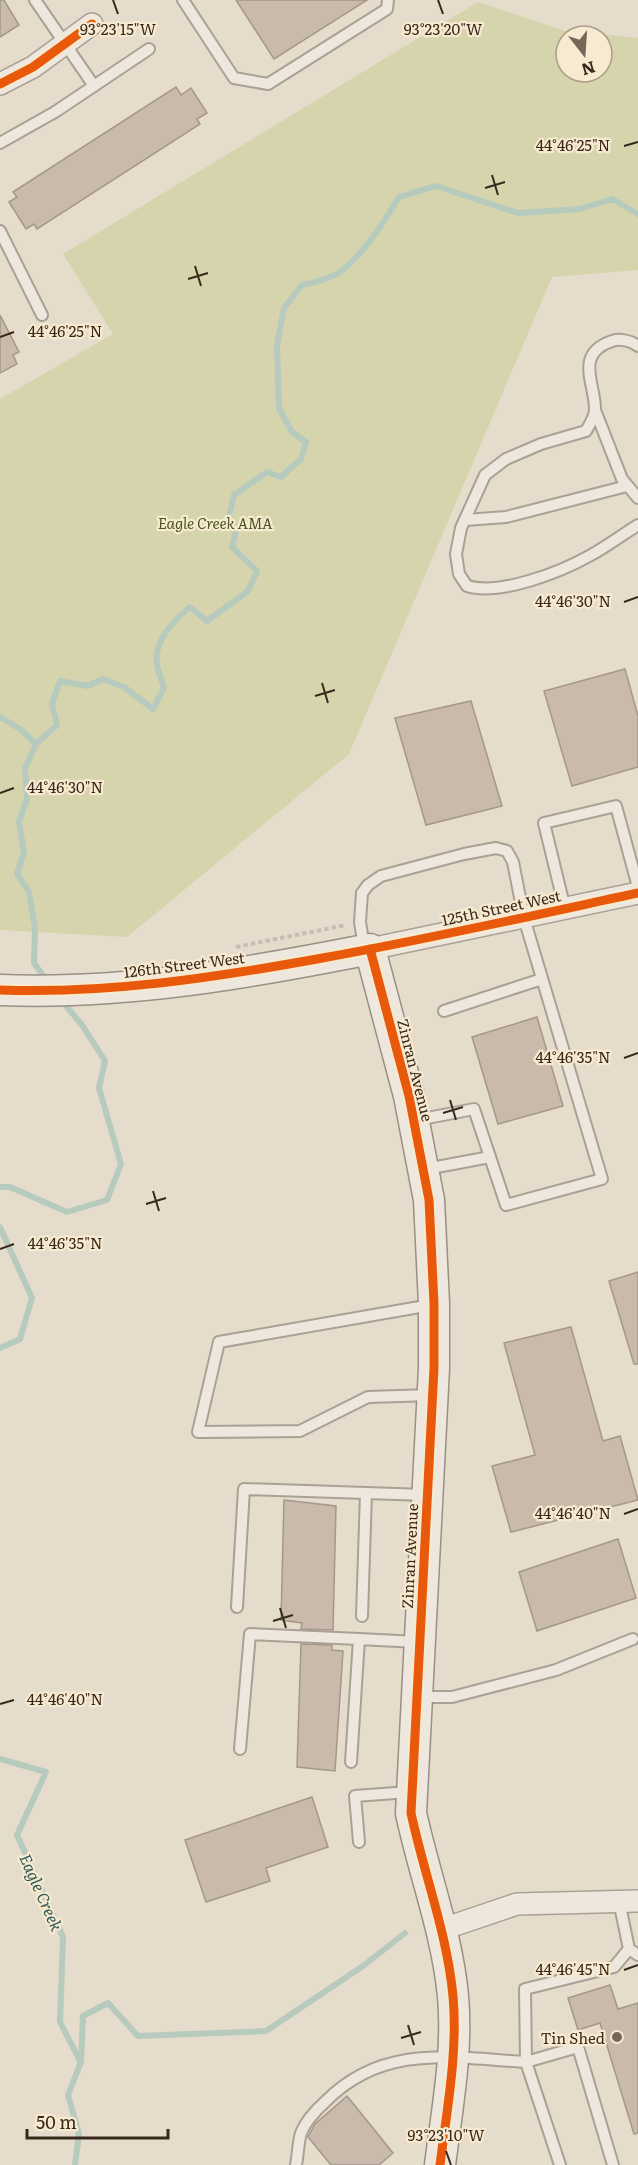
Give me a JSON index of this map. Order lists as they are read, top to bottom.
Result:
{
  "streets": {
    "street": ["125th Street West", "126th Street West", "Zinran Avenue"]
  },
  "crossings": [
    ["125th Street West", "126th Street West"],
    ["125th Street West", "Zinran Avenue"],
    ["126th Street West", "Zinran Avenue"]
  ],
  "water": ["Eagle Creek"],
  "parks": ["Eagle Creek AMA"],
  "places": ["Tin Shed"],
  "scale_bar": "50 m",
  "north": "bottom",
  "coordinates": [
    "93°23'15\"W",
    "93°23'20\"W",
    "44°46'25\"N",
    "44°46'30\"N",
    "44°46'35\"N",
    "44°46'40\"N",
    "44°46'45\"N",
    "93°23'10\"W"
  ]
}
